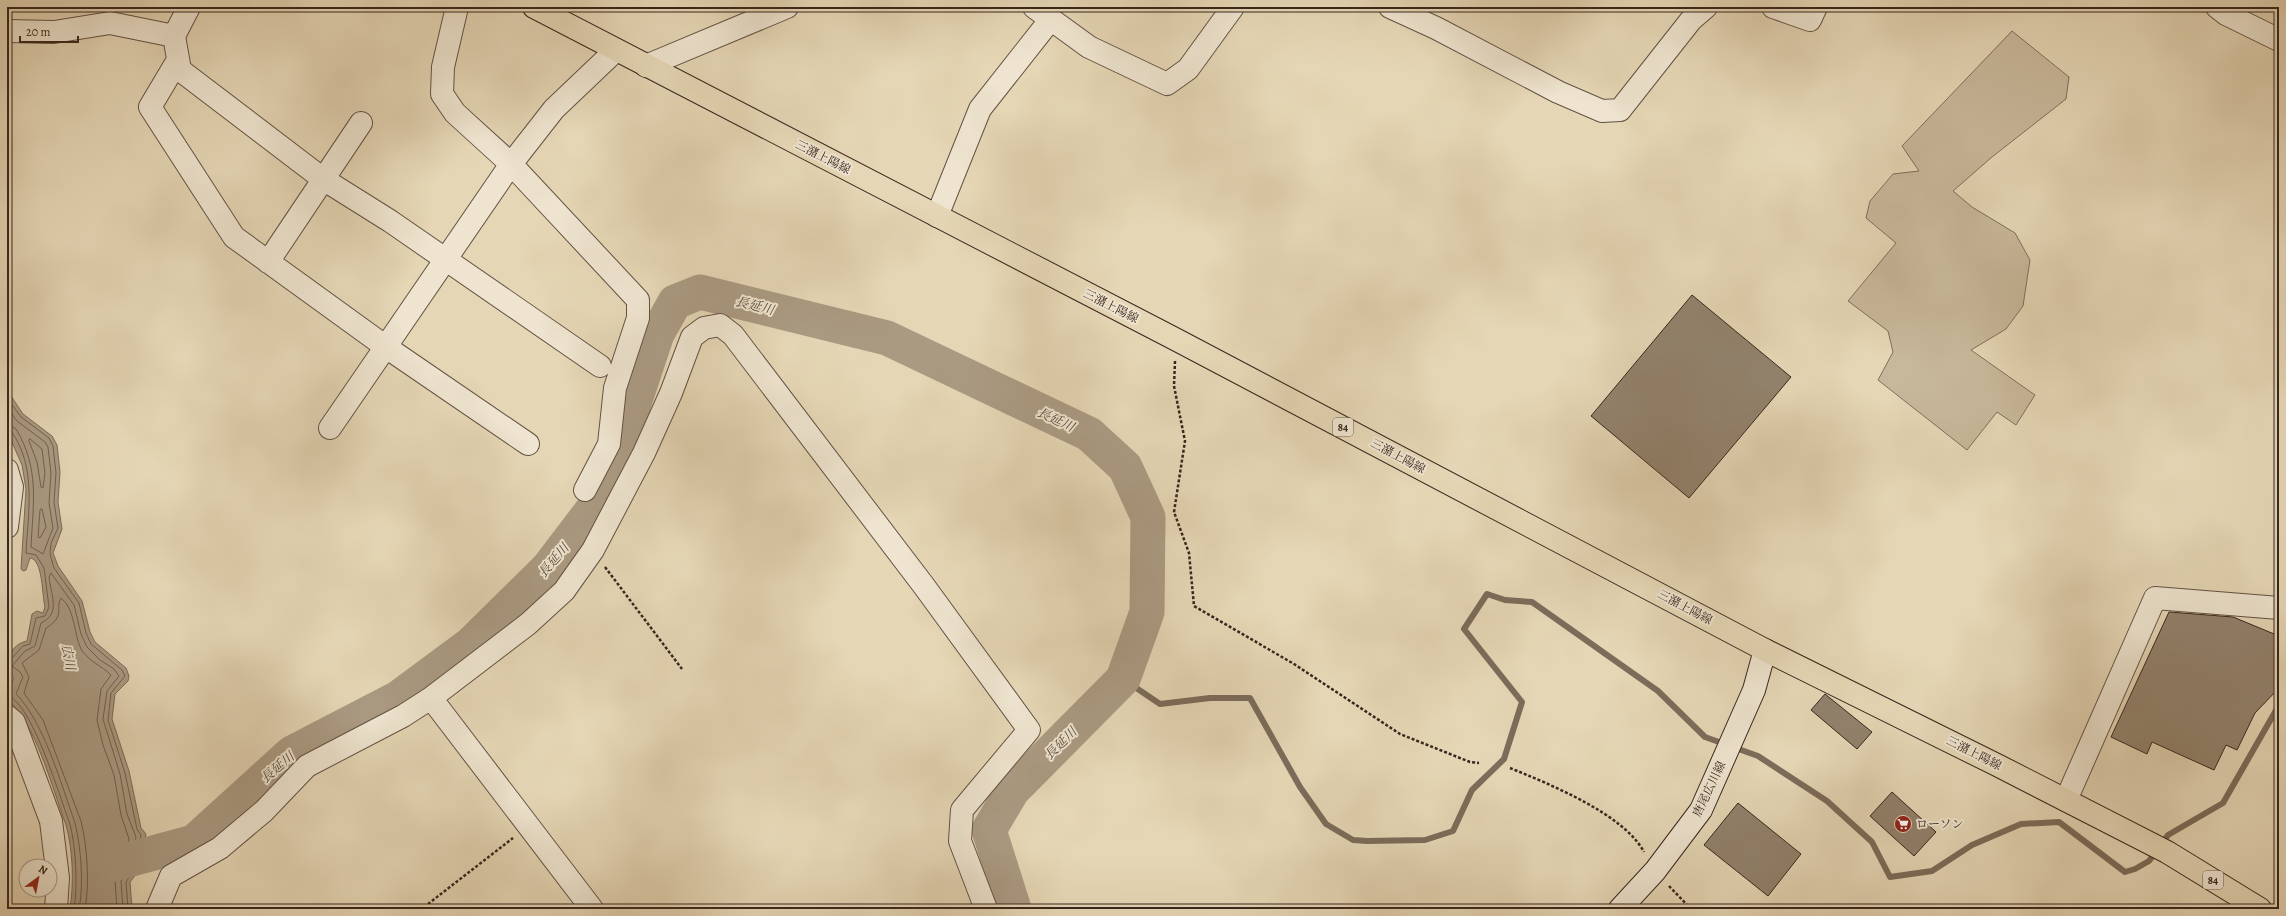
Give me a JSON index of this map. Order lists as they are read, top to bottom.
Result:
{
  "streets": {
    "main road": ["三潴上陽線", "84"],
    "street": ["唐尾広川線"]
  },
  "crossings": [
    ["三潴上陽線", "唐尾広川線"]
  ],
  "water": ["長延川", "広川"],
  "places": {
    "supermarket": ["ローソン"]
  },
  "scale_bar": "20 m",
  "north": "top right"
}
